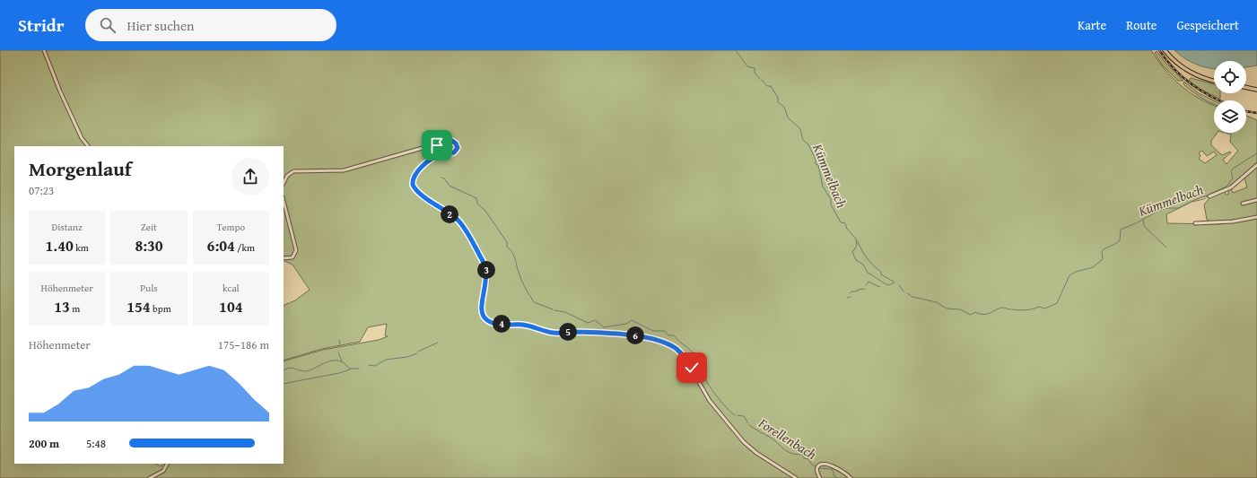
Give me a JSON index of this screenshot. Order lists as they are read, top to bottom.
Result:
{
  "water": ["Kümmelbach", "Forellenbach"],
  "page": {
    "header": "Stridr",
    "search": "Hier suchen",
    "nav": ["Karte", "Route", "Gespeichert"],
    "heading": ["Morgenlauf", "07:23"],
    "pins": [
      "2",
      "3",
      "4",
      "5",
      "6"
    ],
    "stats": [
      ["Distanz", "1.40 km"],
      ["Zeit", "8:30"],
      ["Tempo", "6:04 /km"],
      ["Höhenmeter", "13 m"],
      ["Puls", "154 bpm"],
      ["kcal", "104"]
    ],
    "chart": ["Höhenmeter", "175–186 m"],
    "list": [
      {
        "name": "200 m",
        "note": "5:48"
      }
    ]
  }
}
